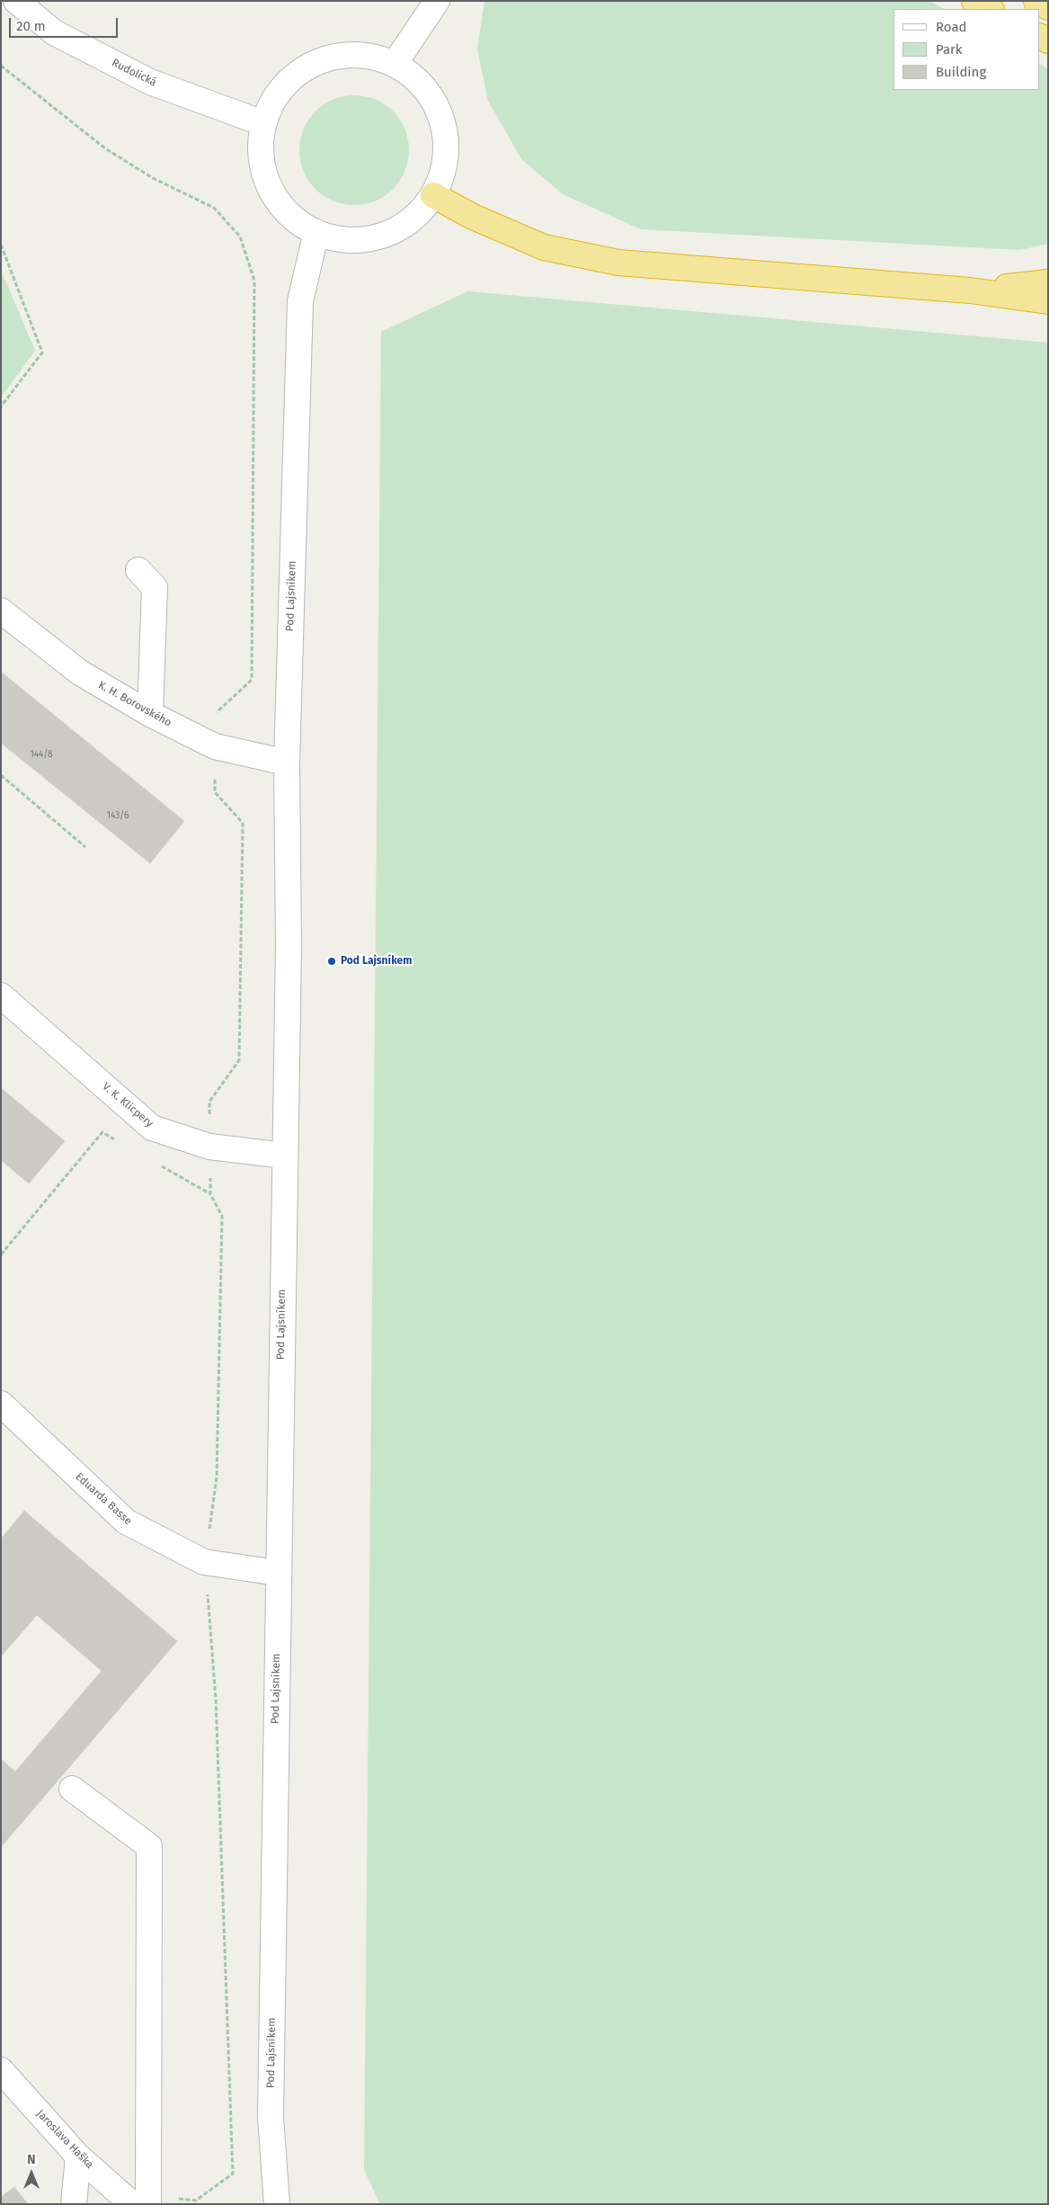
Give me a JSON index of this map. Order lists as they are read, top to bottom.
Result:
{
  "streets": {
    "street": [
      "Rudolická",
      "Pod Lajsníkem",
      "K. H. Borovského",
      "V. K. Klicpery",
      "Eduarda Basse",
      "Jaroslava Haška"
    ]
  },
  "crossings": [
    ["Pod Lajsníkem", "K. H. Borovského"],
    ["Pod Lajsníkem", "V. K. Klicpery"],
    ["Pod Lajsníkem", "Eduarda Basse"]
  ],
  "places": ["Pod Lajsníkem"],
  "house_numbers": ["144/8", "143/6"],
  "legend": ["Road", "Park", "Building"],
  "scale_bar": "20 m",
  "north": "top"
}
